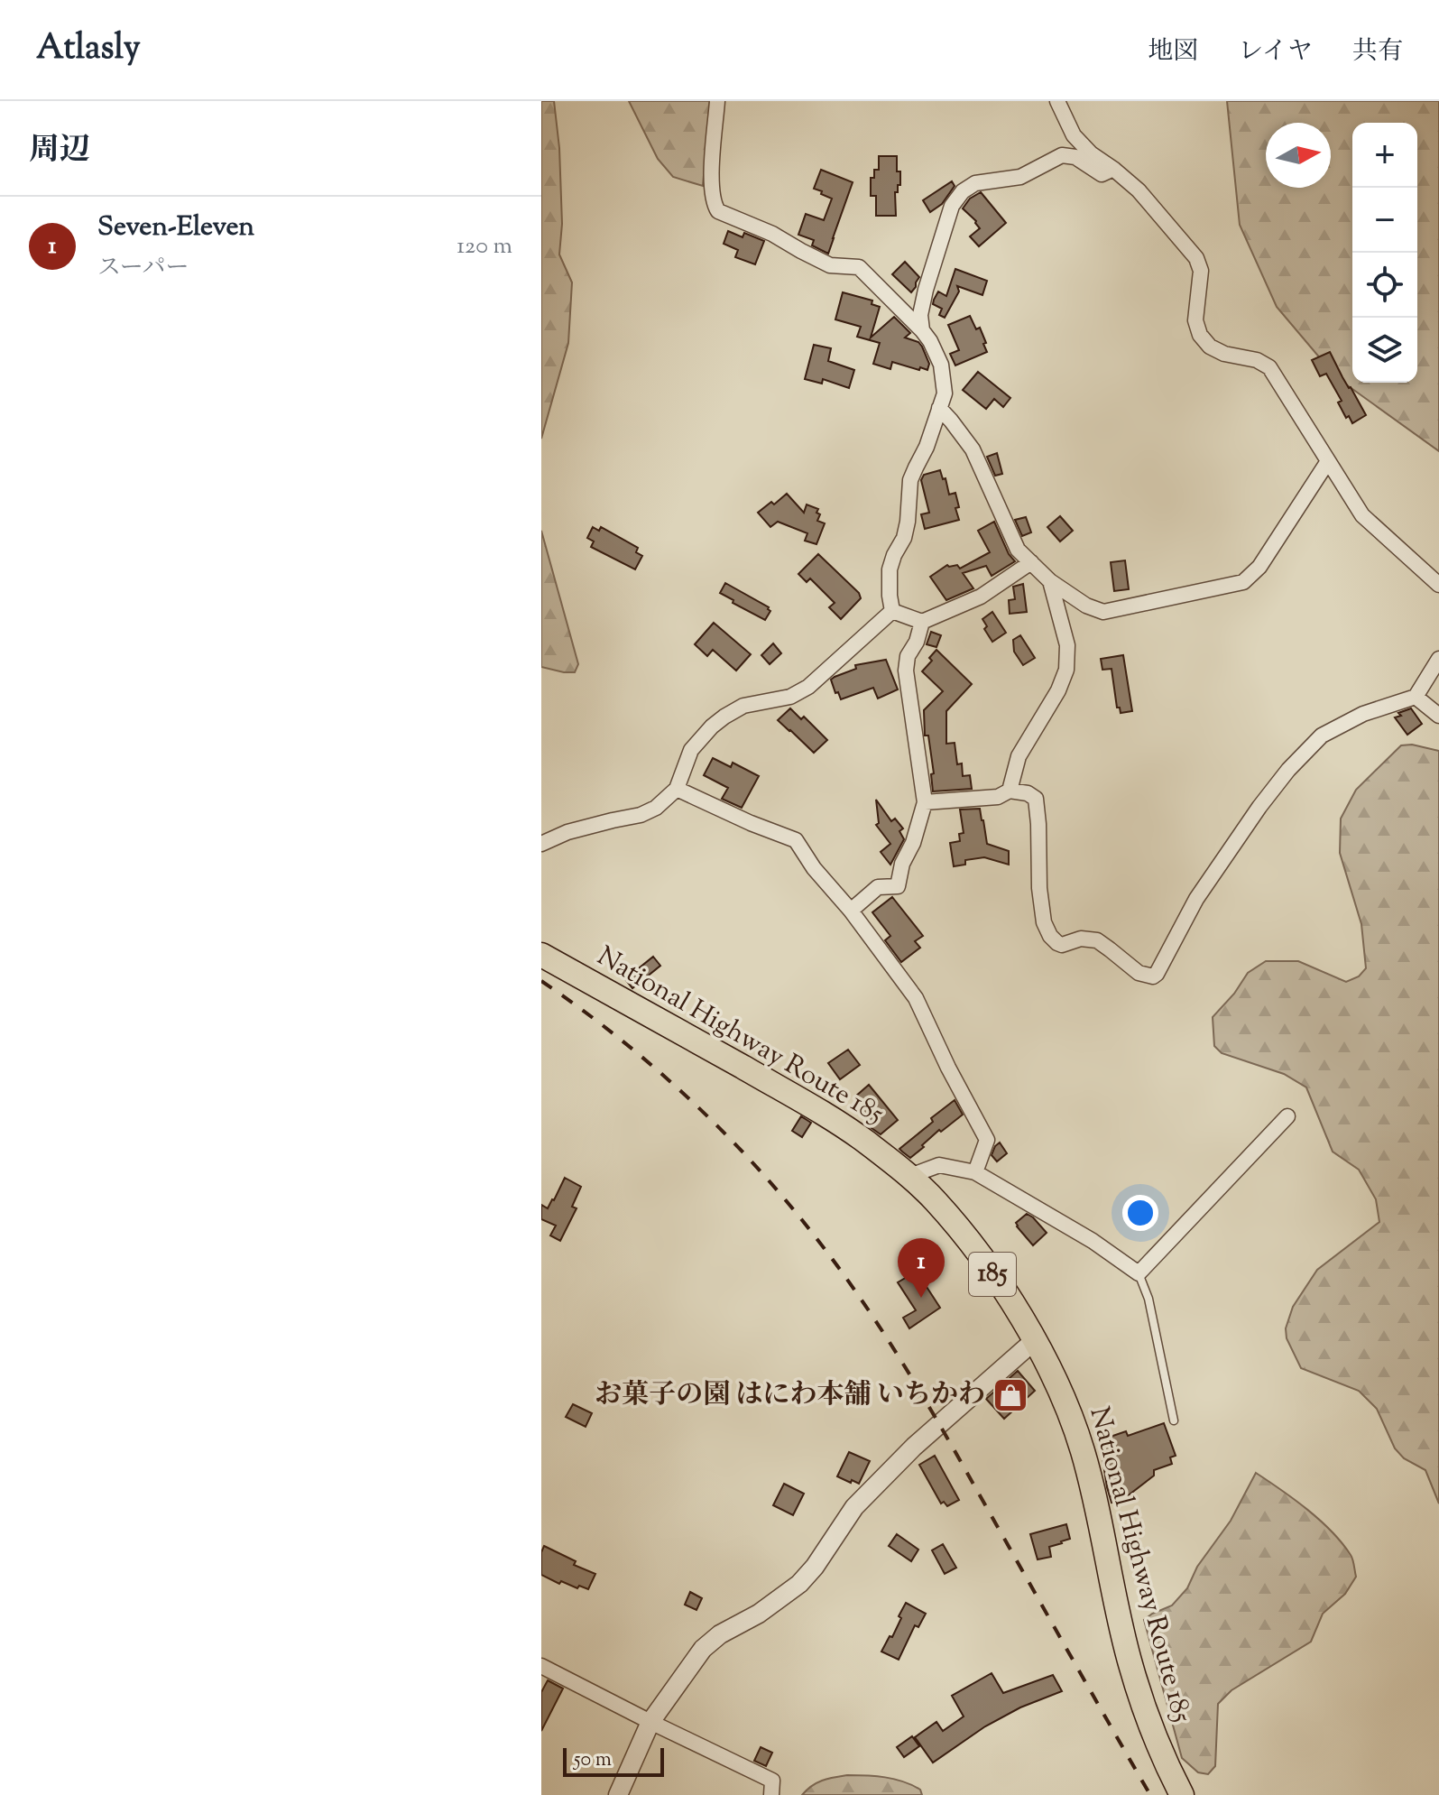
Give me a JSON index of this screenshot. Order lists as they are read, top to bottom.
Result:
{
  "streets": {
    "highway": ["National Highway Route 185", "185"]
  },
  "places": {
    "shop": ["お菓子の園 はにわ本舗 いちかわ"]
  },
  "scale_bar": "50 m",
  "north": "right",
  "page": {
    "header": "Atlasly",
    "nav": ["地図", "レイヤ", "共有"],
    "heading": "周辺",
    "map_buttons": ["+", "−"],
    "list": [
      {
        "mark": "1",
        "name": "Seven-Eleven",
        "note": "スーパー",
        "value": "120 m"
      }
    ],
    "pins": "1",
    "scale": "50 m"
  }
}
